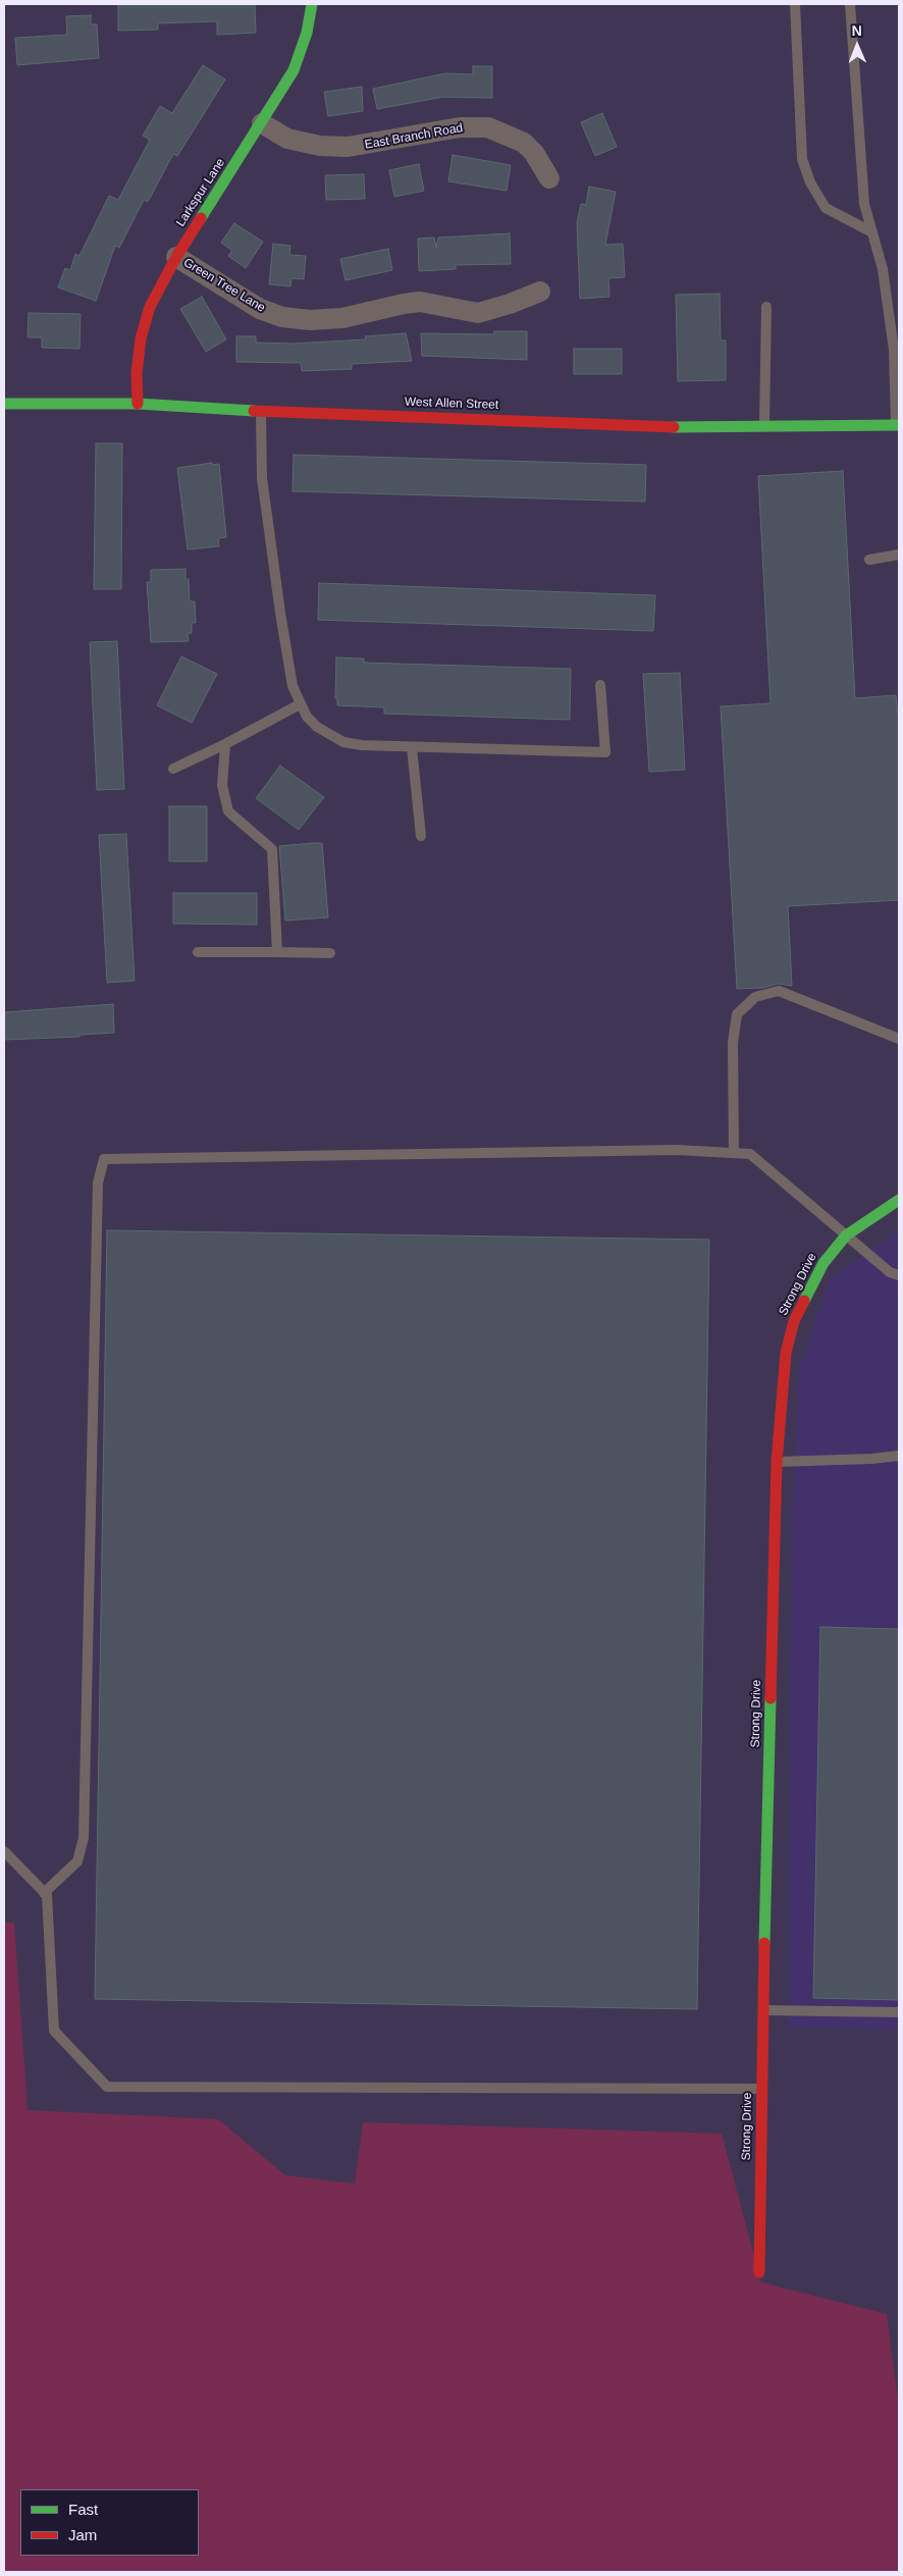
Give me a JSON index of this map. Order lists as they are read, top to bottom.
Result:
{
  "streets": {
    "street": [
      "East Branch Road",
      "Larkspur Lane",
      "Green Tree Lane",
      "West Allen Street",
      "Strong Drive"
    ]
  },
  "crossings": [
    ["East Branch Road", "Larkspur Lane"],
    ["Larkspur Lane", "Green Tree Lane"],
    ["Larkspur Lane", "West Allen Street"]
  ],
  "legend": ["Fast", "Jam"],
  "north": "top"
}
